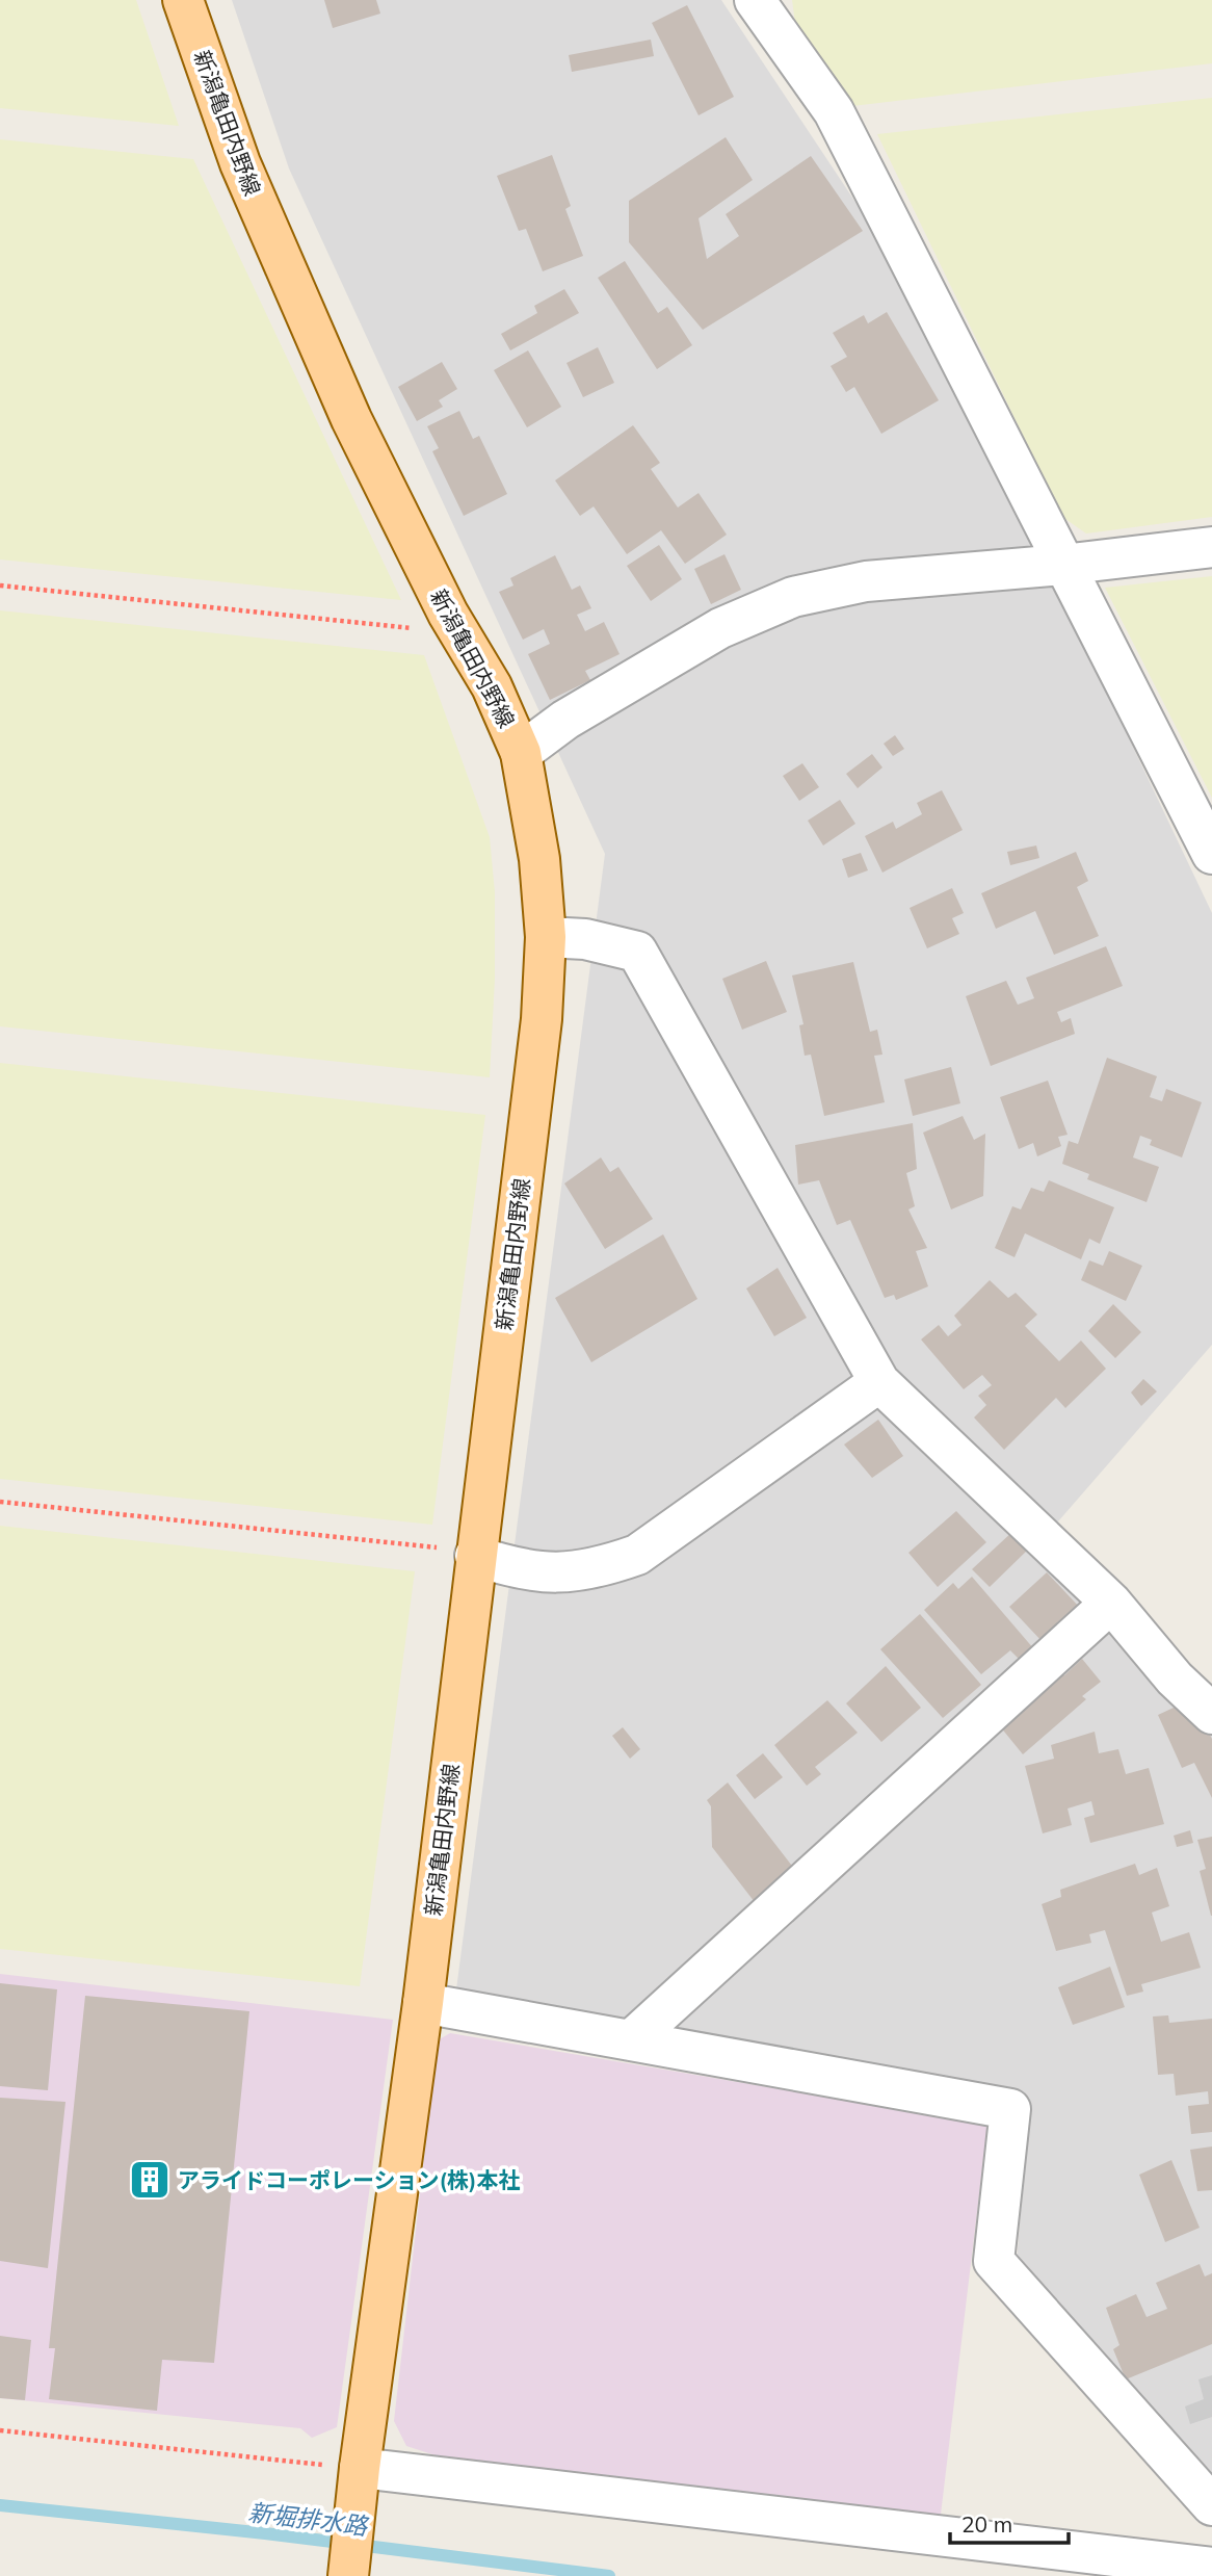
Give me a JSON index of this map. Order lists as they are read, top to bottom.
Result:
{
  "streets": {
    "main road": ["新潟亀田内野線"]
  },
  "water": ["新堀排水路"],
  "places": {
    "building": ["アライドコーポレーション(株)本社"]
  },
  "scale_bar": "20 m"
}
